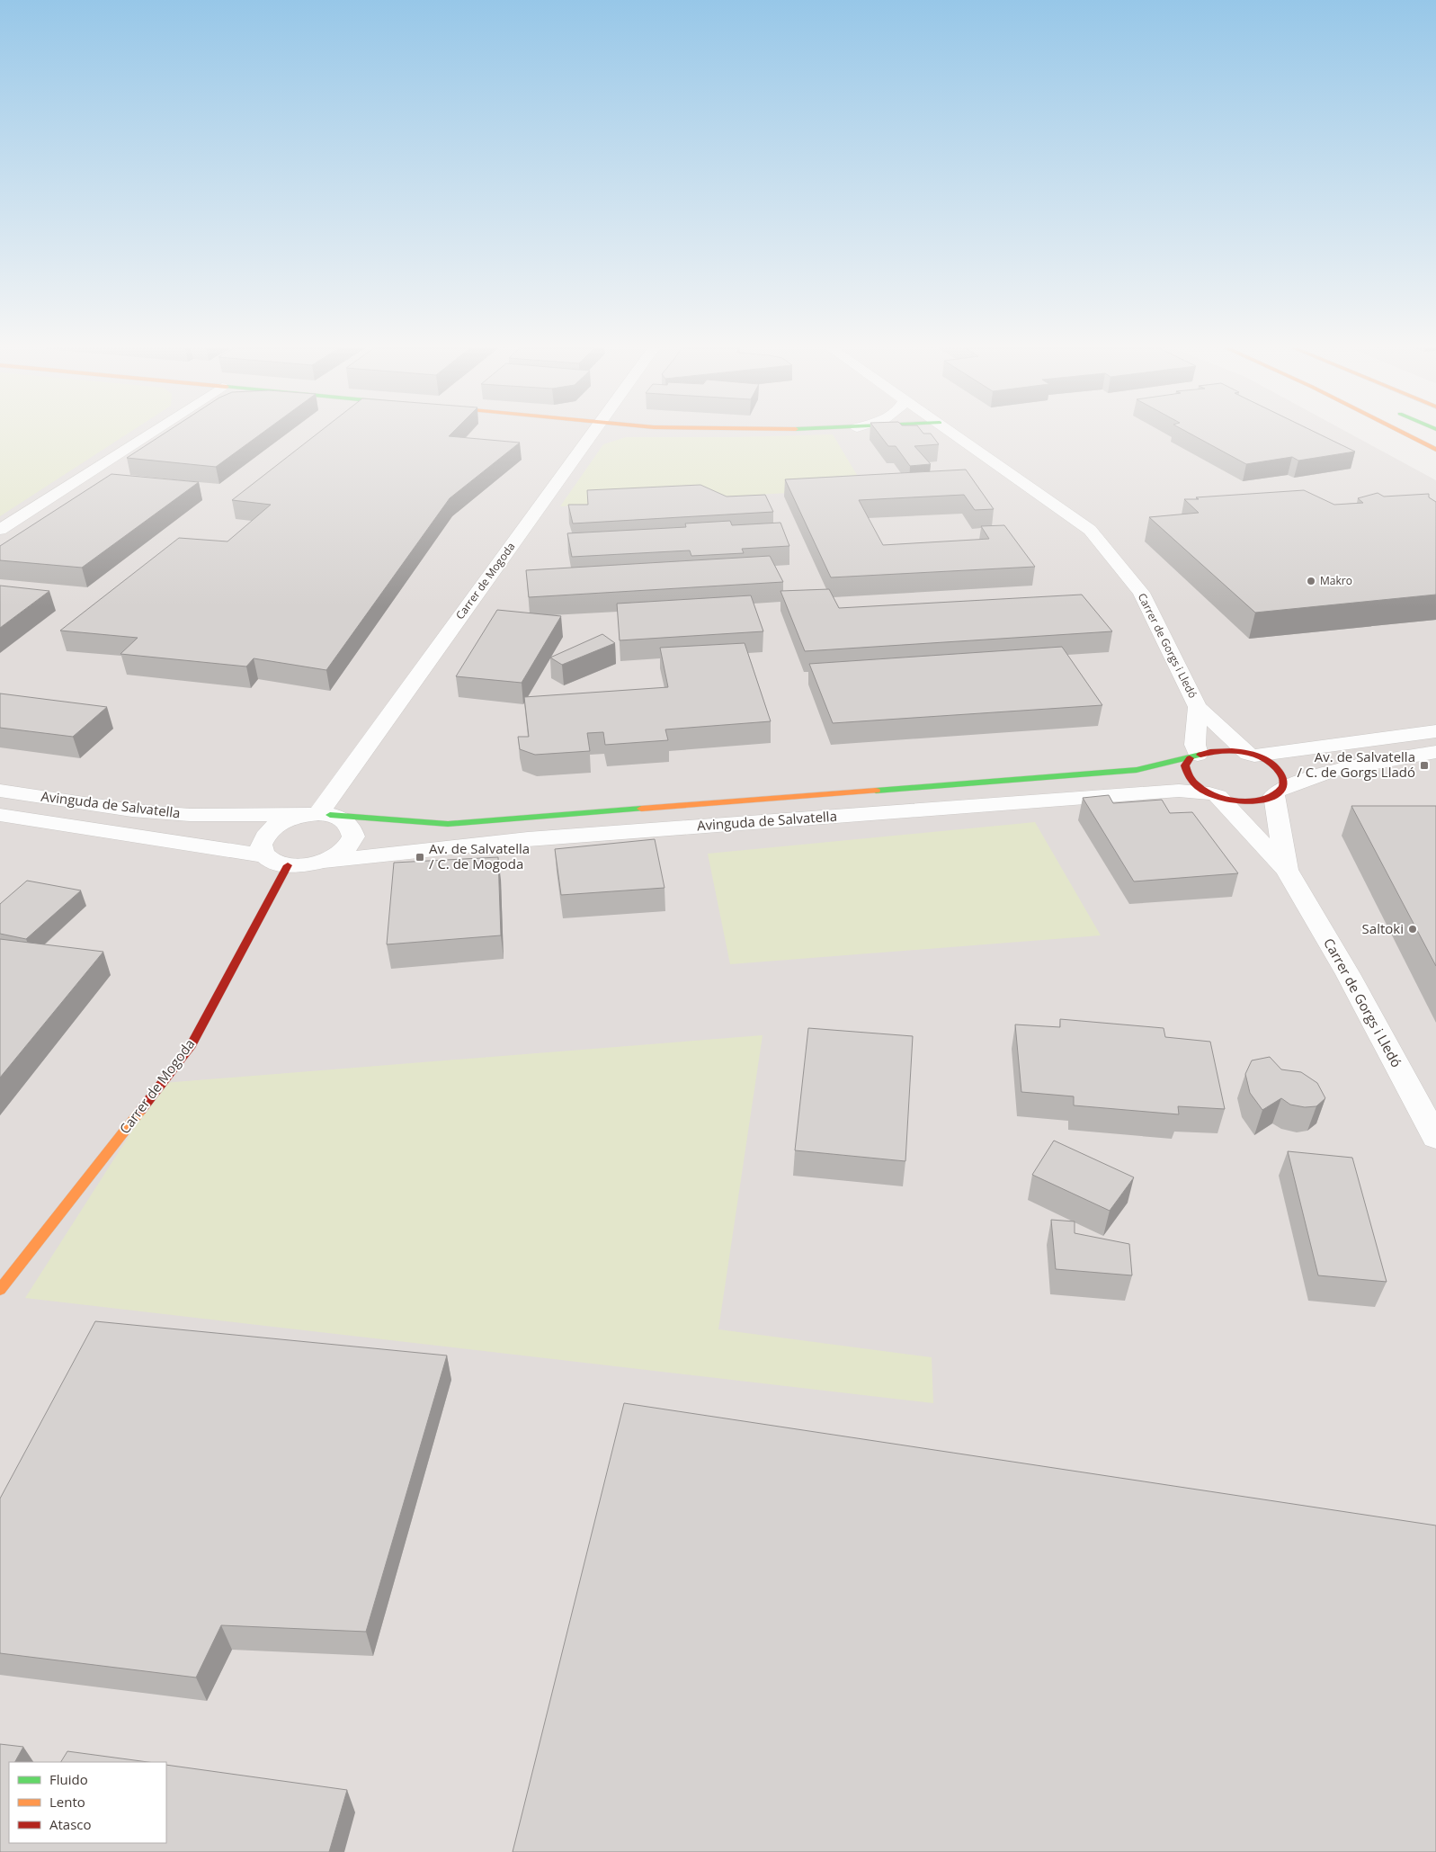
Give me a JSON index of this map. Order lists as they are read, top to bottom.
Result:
{
  "streets": {
    "main road": ["Carrer de Mogoda", "Avinguda de Salvatella"],
    "street": ["Carrer de Gorgs i Lledó"]
  },
  "crossings": [
    ["Carrer de Mogoda", "Avinguda de Salvatella"],
    ["Carrer de Gorgs i Lledó", "Avinguda de Salvatella"]
  ],
  "places": {
    "other": ["Makro", "Saltoki"],
    "transit": ["Av. de Salvatella / C. de Gorgs Lladó", "Av. de Salvatella / C. de Mogoda"]
  },
  "legend": ["Fluido", "Lento", "Atasco"]
}
